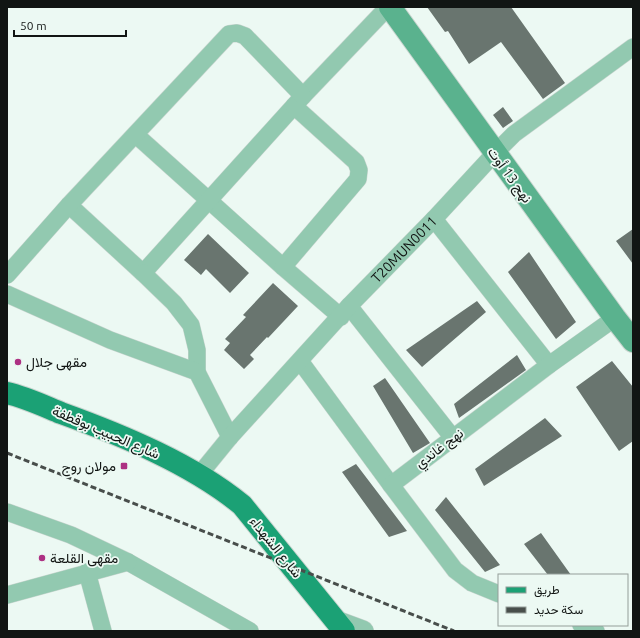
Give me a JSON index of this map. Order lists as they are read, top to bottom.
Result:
{
  "streets": {
    "main road": ["نهج 13 أوت", "شارع الحبيب بوقطفة", "شارع الشهداء"],
    "street": ["T20MUN0011", "نهج غاندي"]
  },
  "crossings": [
    ["نهج 13 أوت", "T20MUN0011"],
    ["نهج 13 أوت", "نهج غاندي"],
    ["T20MUN0011", "شارع الحبيب بوقطفة"],
    ["T20MUN0011", "شارع الشهداء"],
    ["شارع الحبيب بوقطفة", "شارع الشهداء"]
  ],
  "places": {
    "other": ["مقهى جلال", "مقهى القلعة"],
    "transit": ["مولان روج"]
  },
  "legend": ["طريق", "سكة حديد"],
  "scale_bar": "50 m"
}
